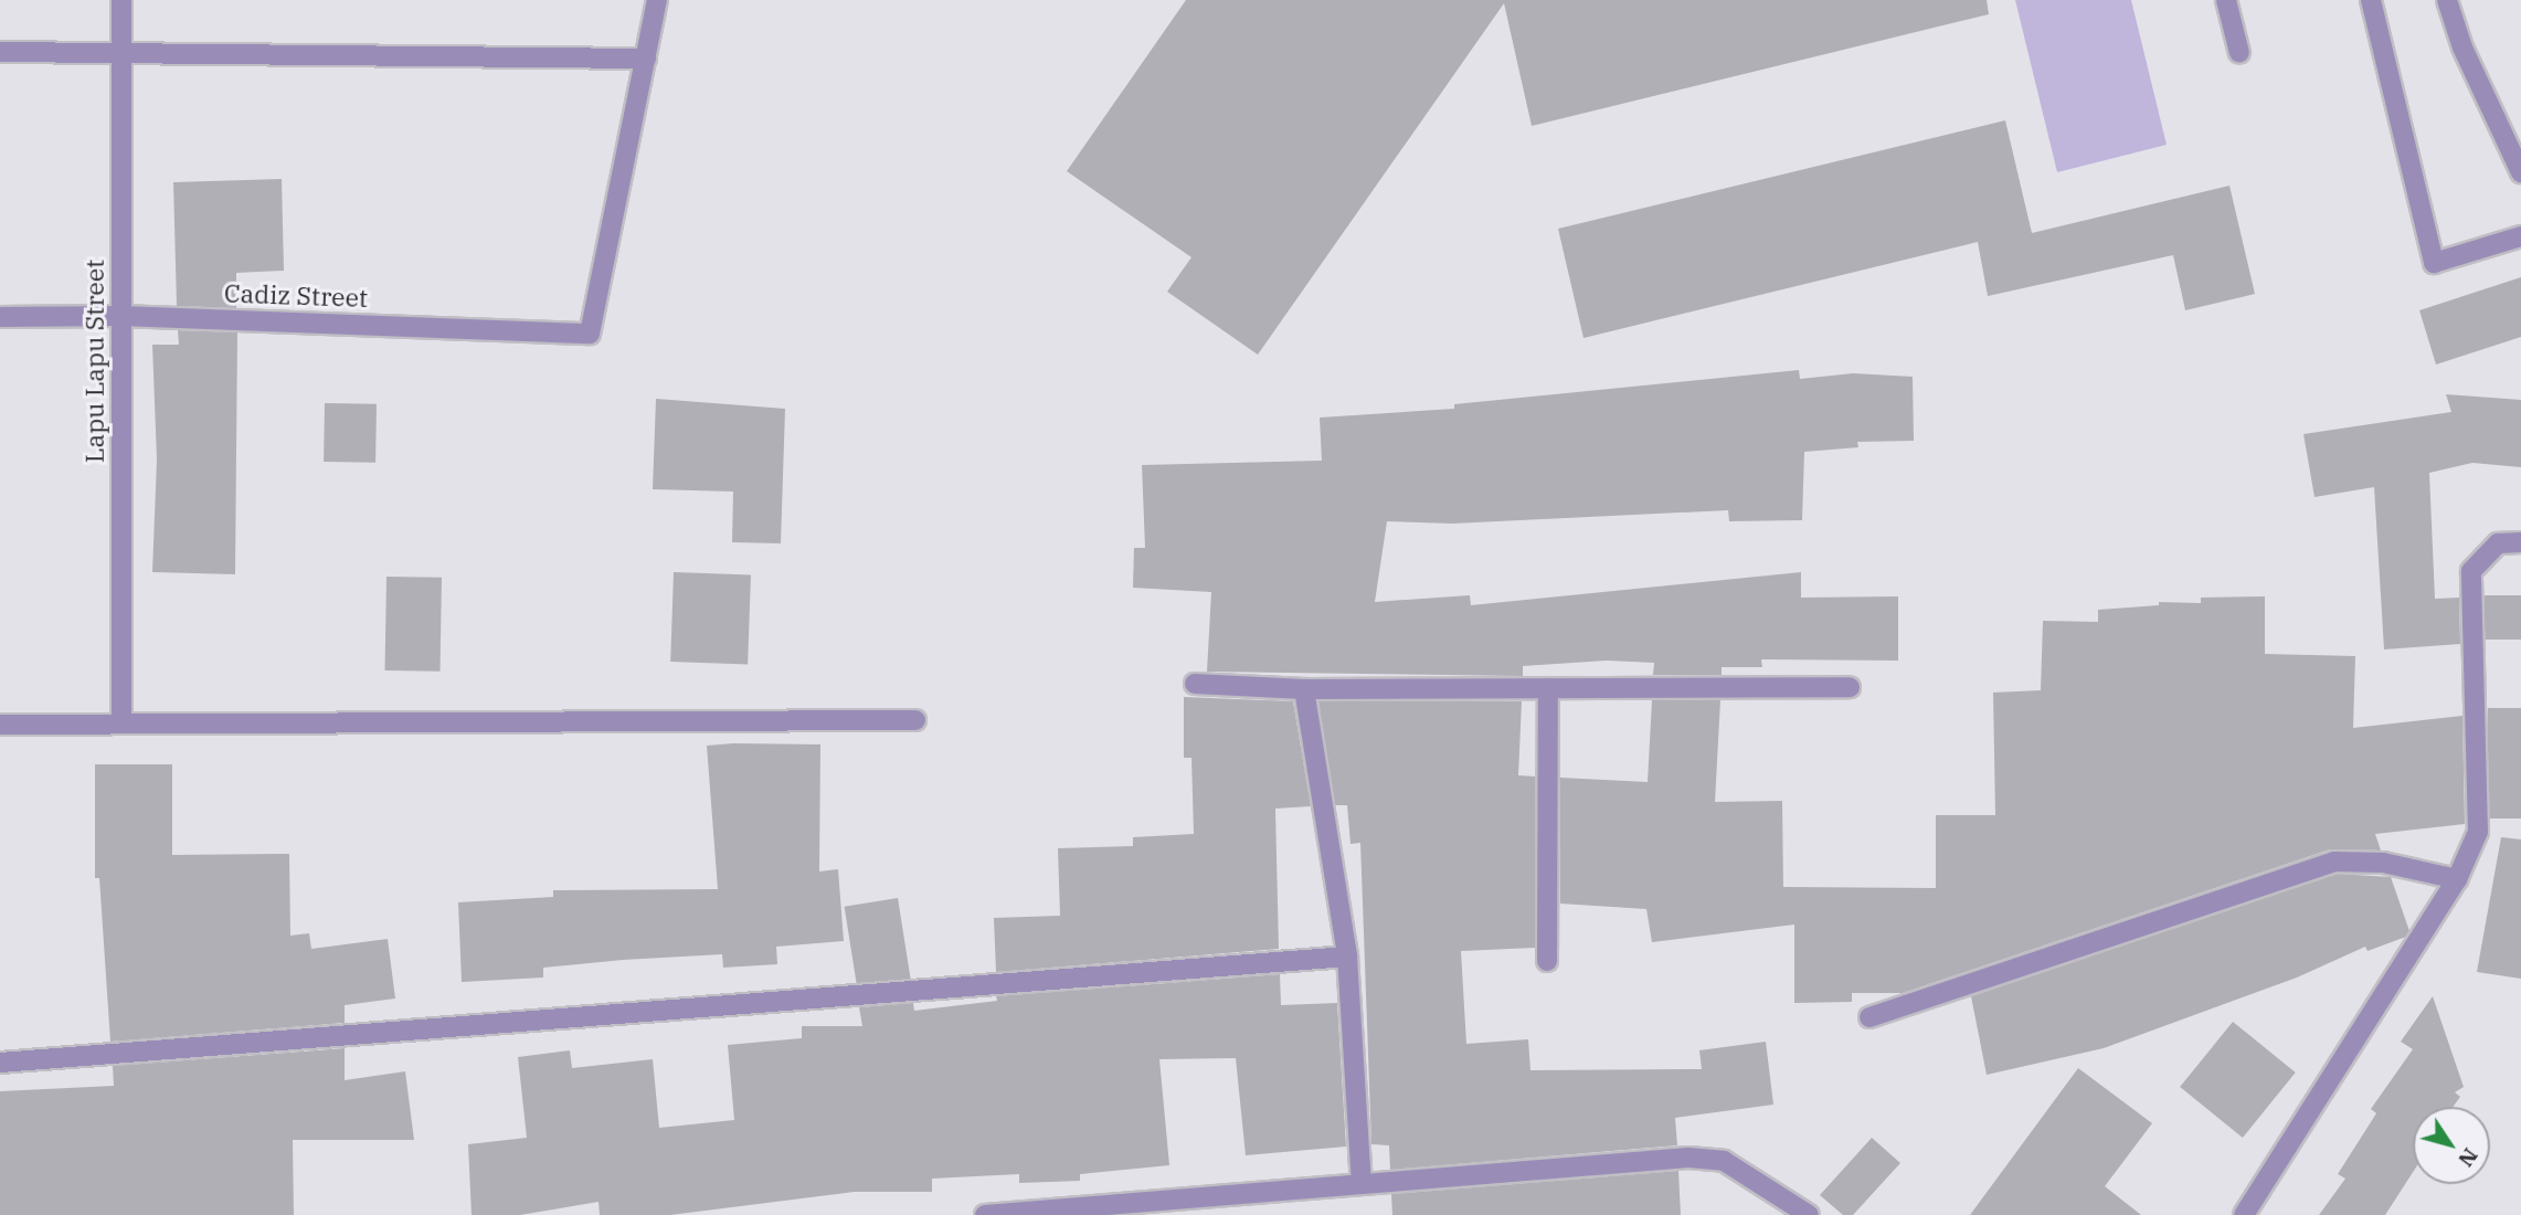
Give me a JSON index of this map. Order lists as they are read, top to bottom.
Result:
{
  "streets": {
    "street": ["Cadiz Street", "Lapu Lapu Street"]
  },
  "crossings": [
    ["Cadiz Street", "Lapu Lapu Street"]
  ],
  "north": "bottom right"
}
